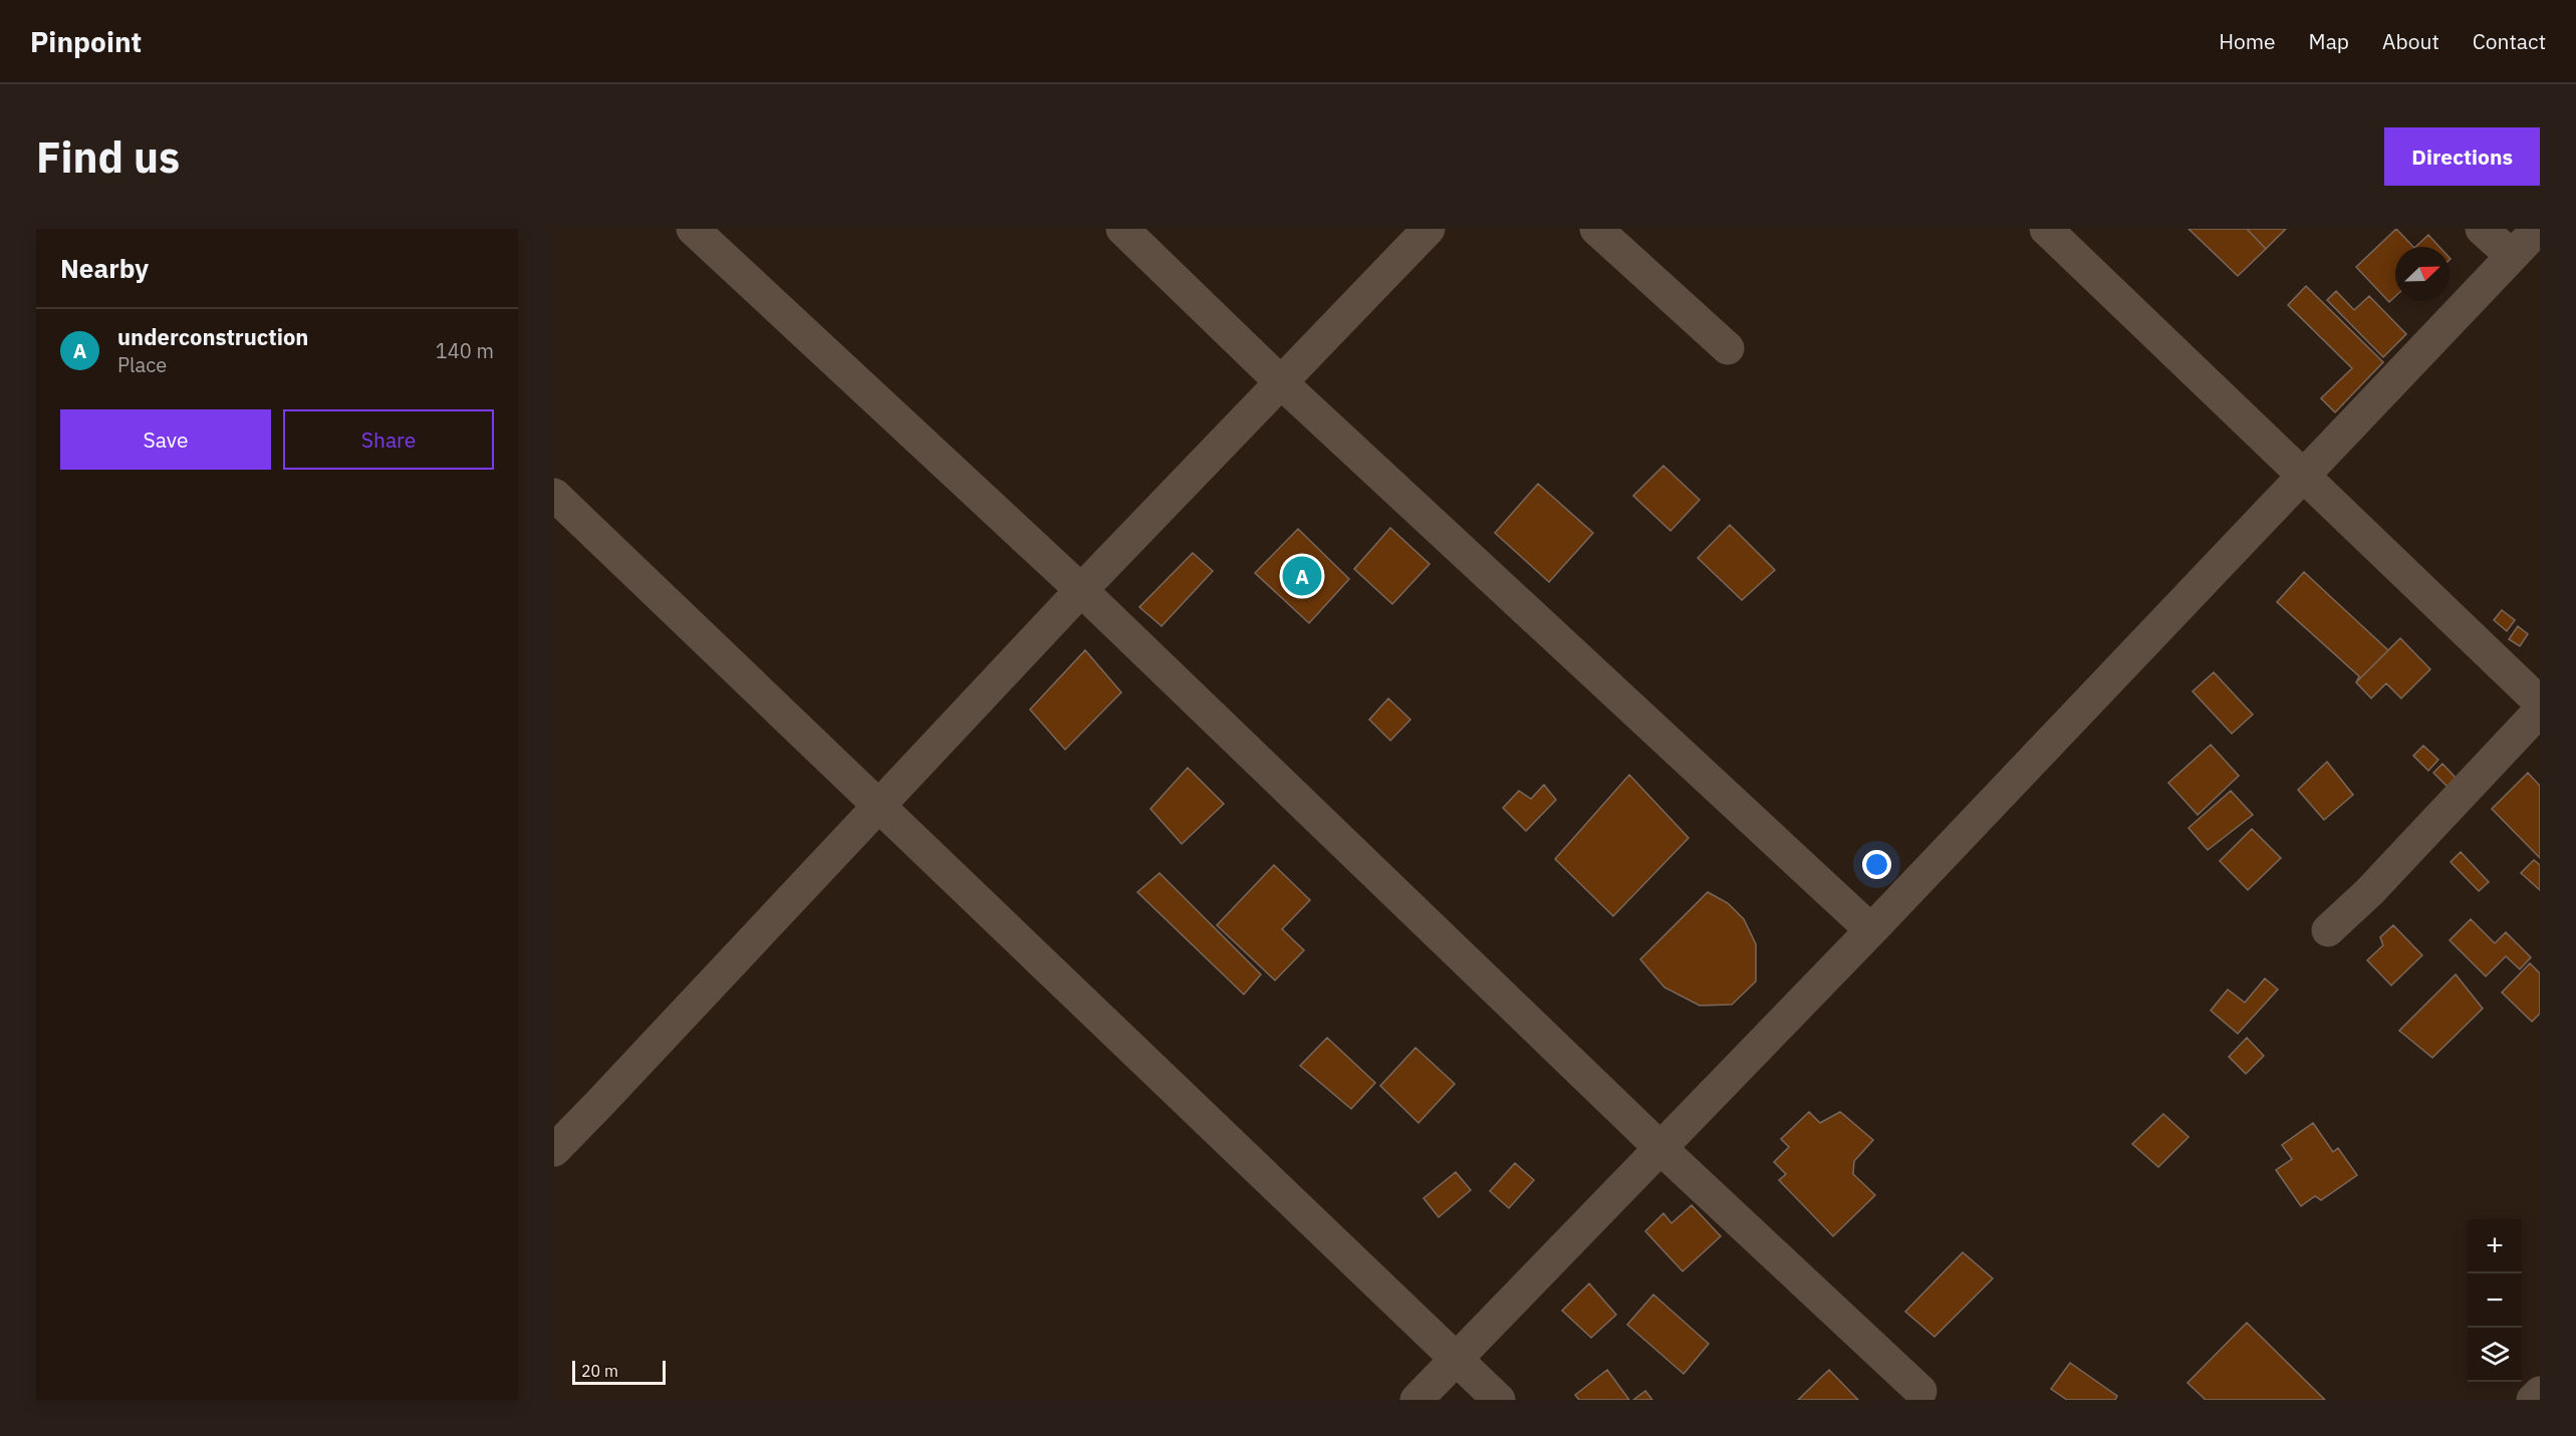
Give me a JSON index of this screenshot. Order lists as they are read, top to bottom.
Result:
{
  "scale_bar": "20 m",
  "north": "top right",
  "page": {
    "header": "Pinpoint",
    "nav": [
      "Home",
      "Map",
      "About",
      "Contact"
    ],
    "buttons": [
      "Directions",
      ["Save", "Share"]
    ],
    "title": "Find us",
    "heading": "Nearby",
    "list": [
      {
        "mark": "A",
        "name": "underconstruction",
        "note": "Place",
        "value": "140 m"
      }
    ],
    "pins": "A",
    "map_buttons": ["+", "−"],
    "scale": "20 m"
  }
}
